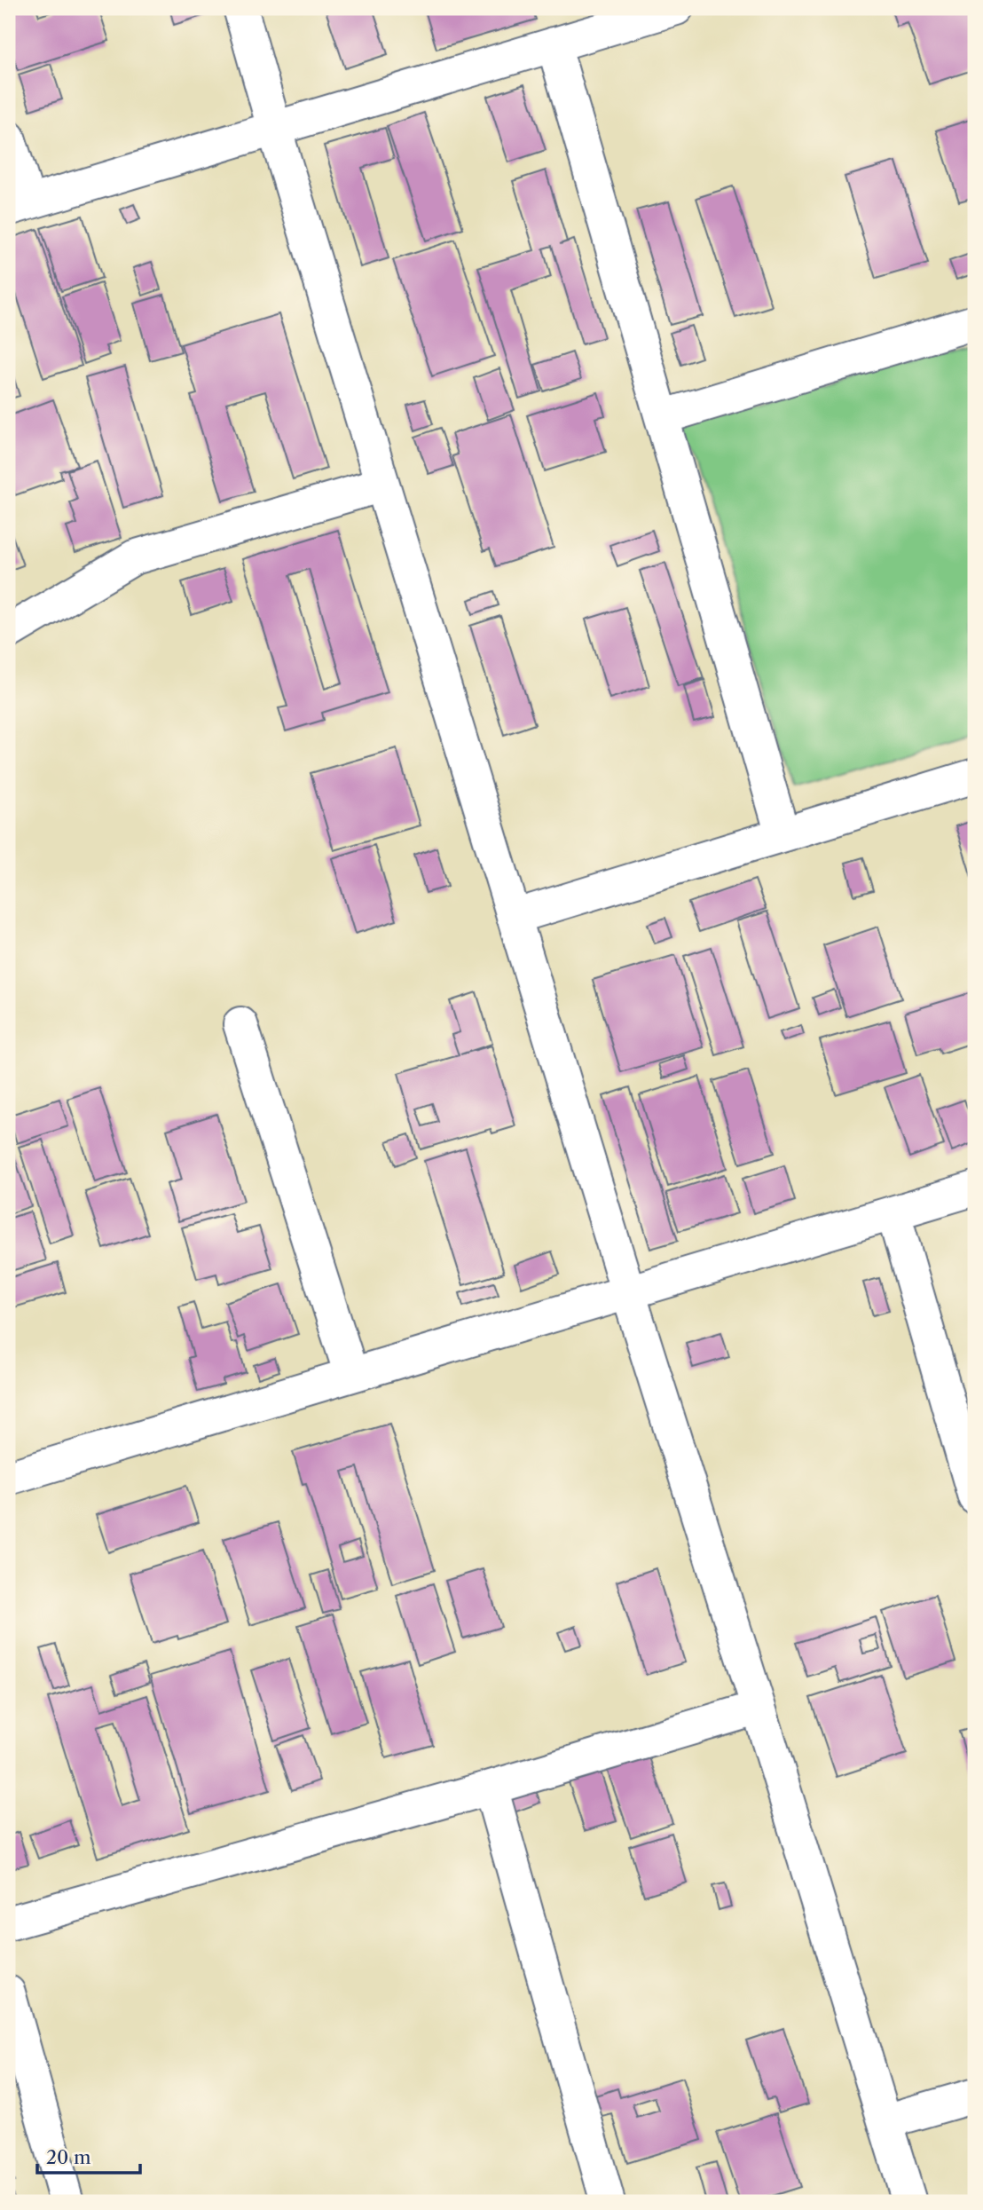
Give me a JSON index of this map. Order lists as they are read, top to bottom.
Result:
{
  "scale_bar": "20 m"
}
